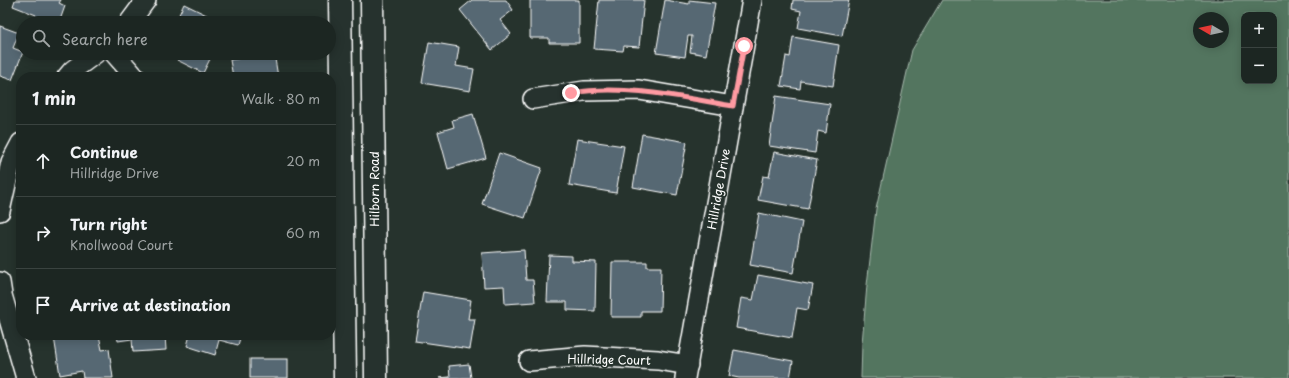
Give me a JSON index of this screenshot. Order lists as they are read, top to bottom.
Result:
{
  "streets": {
    "street": ["Hilborn Road", "Hillridge Drive", "Hillridge Court"]
  },
  "crossings": [
    ["Hillridge Drive", "Hillridge Court"]
  ],
  "north": "left",
  "page": {
    "map_buttons": ["+", "−"],
    "search": "Search here",
    "heading": ["1 min", "Walk · 80 m"],
    "list": [
      ["Continue", "Hillridge Drive", "20 m"],
      ["Turn right", "Knollwood Court", "60 m"],
      "Arrive at destination"
    ]
  }
}
